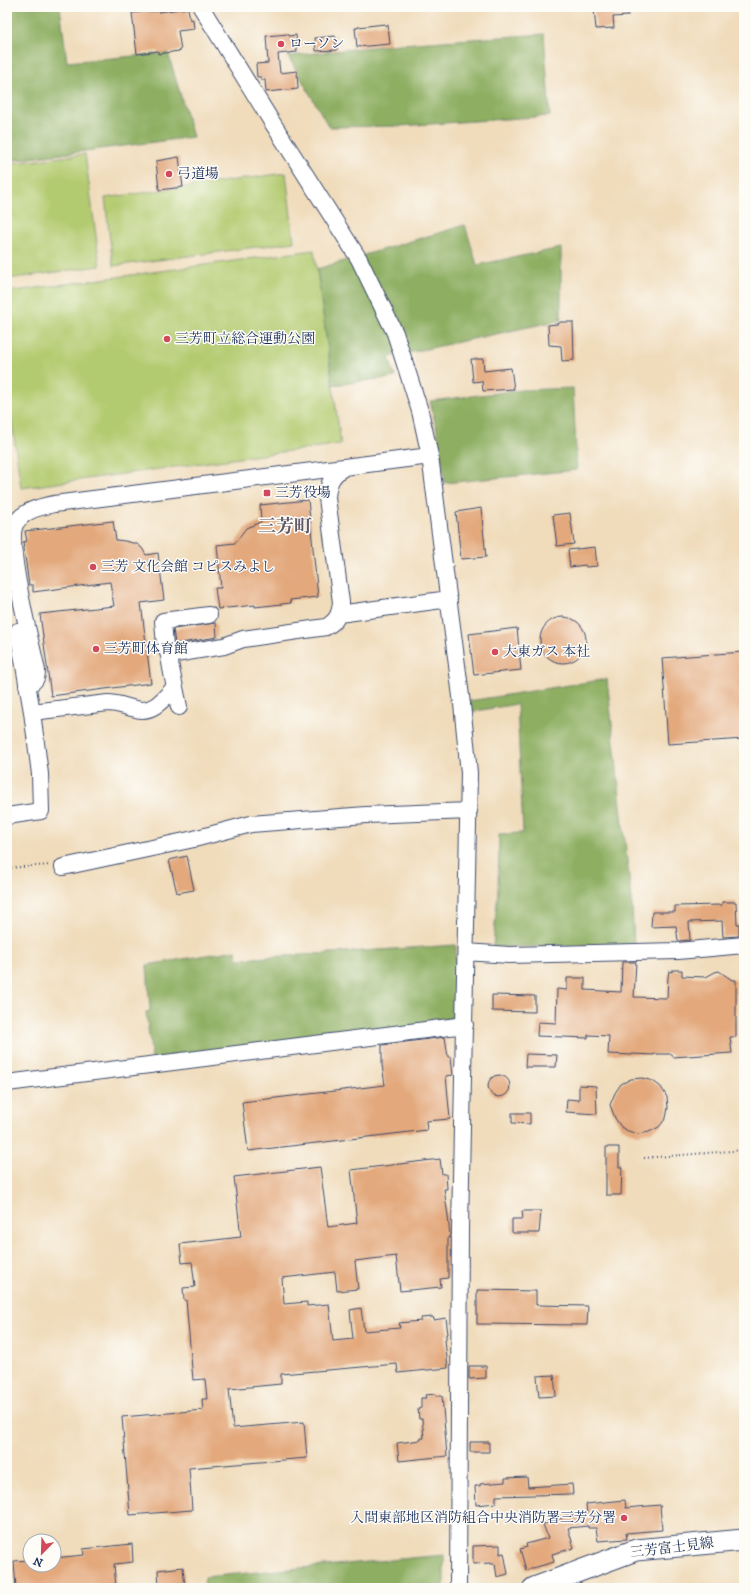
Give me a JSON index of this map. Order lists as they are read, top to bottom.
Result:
{
  "streets": {
    "main road": ["三芳富士見線"]
  },
  "districts": ["三芳町"],
  "places": {
    "other": [
      "ローソン",
      "弓道場",
      "三芳町立総合運動公園",
      "三芳 文化会館 コピスみよし",
      "三芳町体育館",
      "大東ガス 本社",
      "入間東部地区消防組合中央消防署三芳分署"
    ],
    "transit": ["三芳役場"]
  },
  "north": "bottom left"
}
